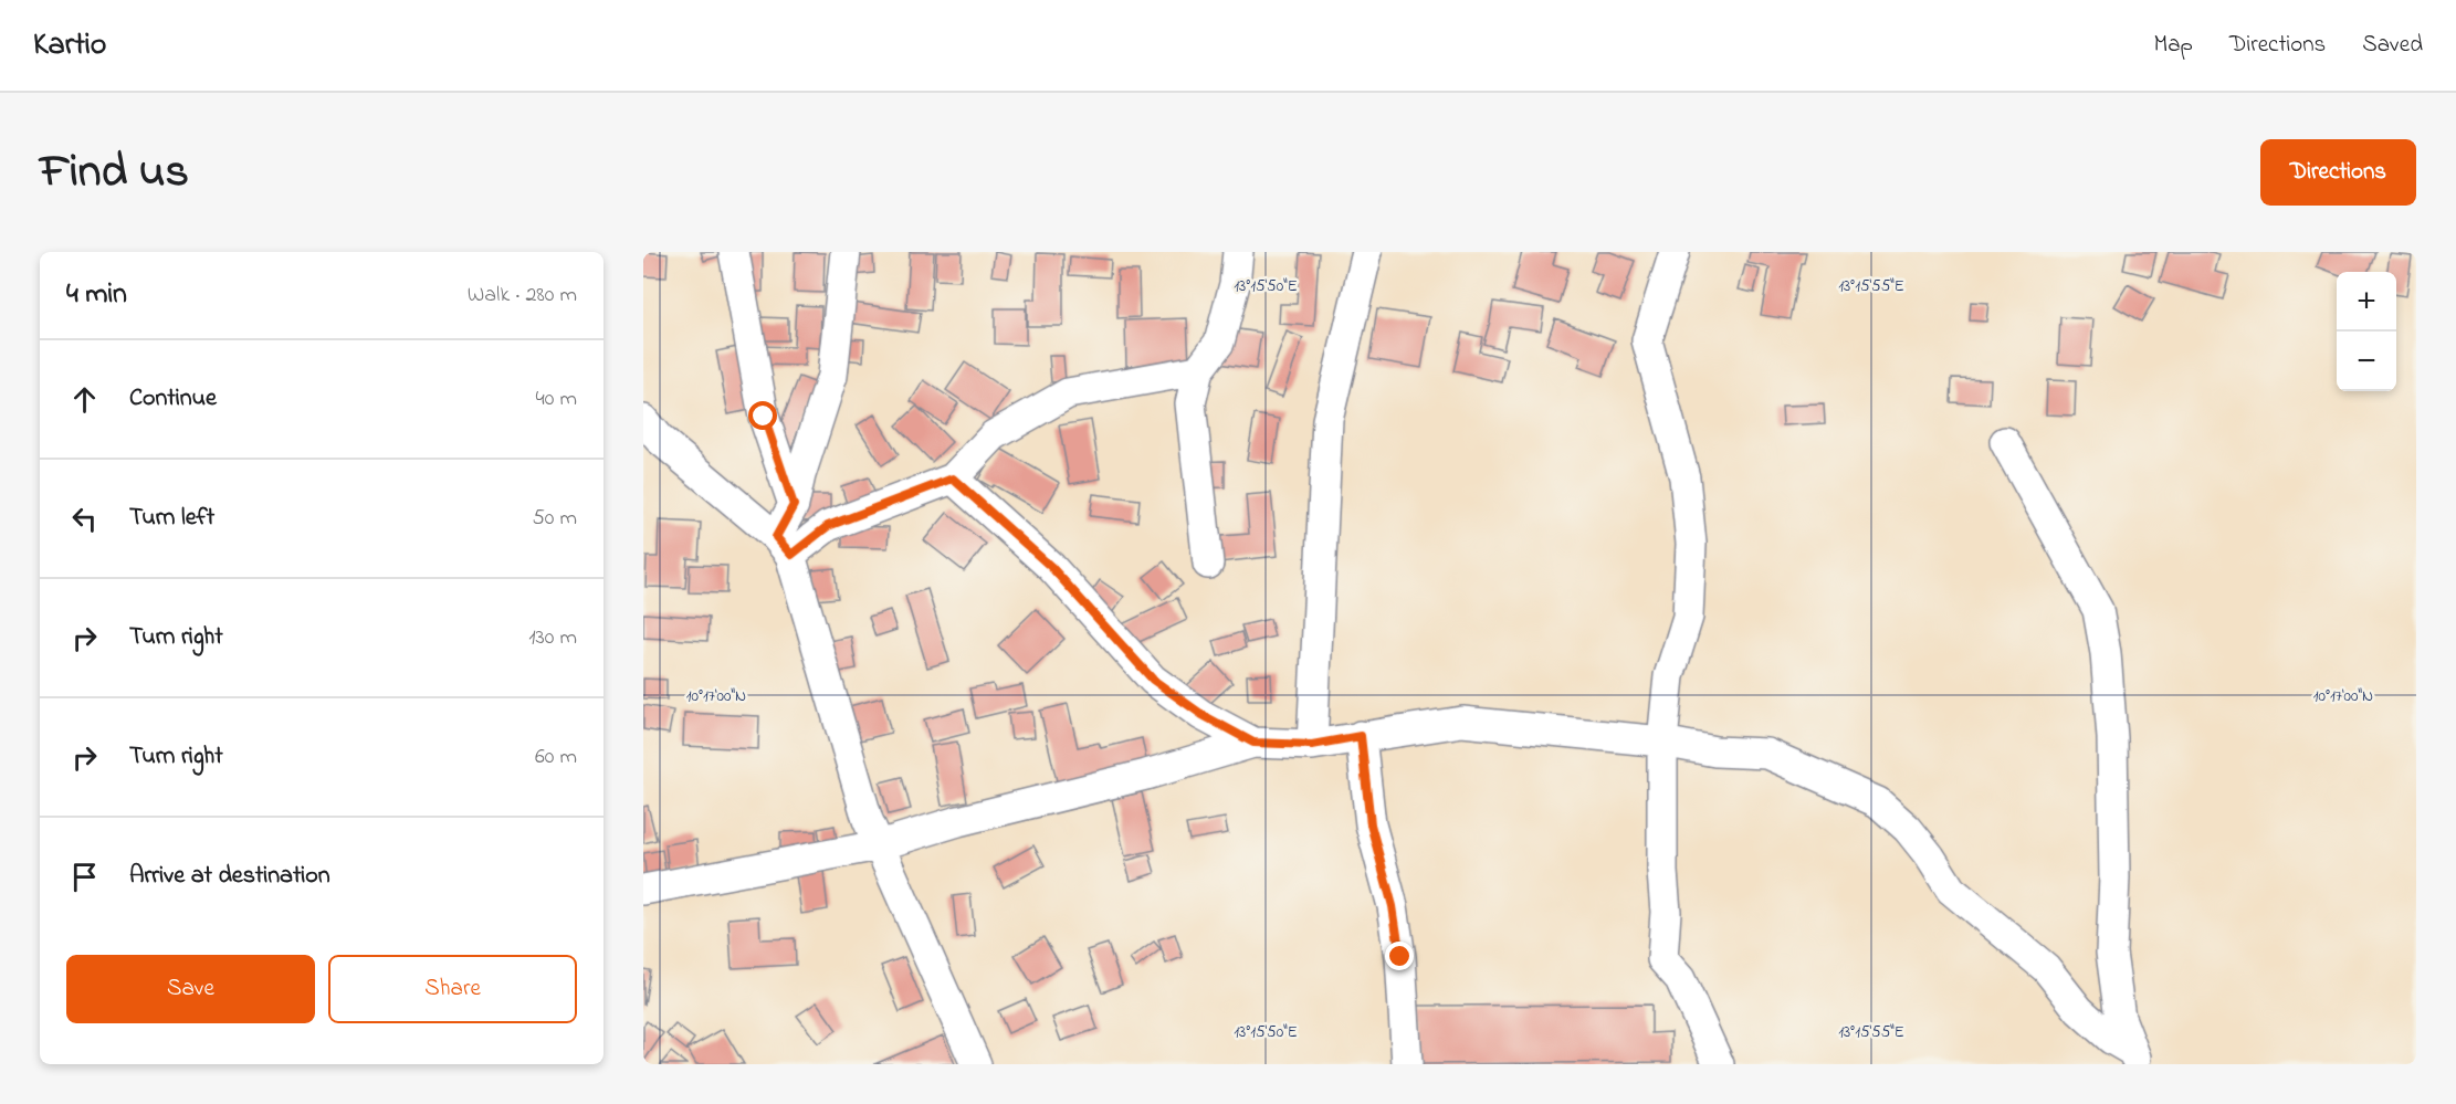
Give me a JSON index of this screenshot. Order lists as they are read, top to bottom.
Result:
{
  "page": {
    "header": "Kartio",
    "nav": ["Map", "Directions", "Saved"],
    "title": "Find us",
    "buttons": [
      "Directions",
      ["Save", "Share"]
    ],
    "heading": ["4 min", "Walk · 280 m"],
    "map_buttons": ["+", "−"],
    "list": [
      ["Continue", "40 m"],
      ["Turn left", "50 m"],
      ["Turn right", "130 m"],
      ["Turn right", "60 m"],
      "Arrive at destination"
    ]
  },
  "coordinates": ["13°15'50\"E", "13°15'55\"E", "10°17'00\"N"]
}
